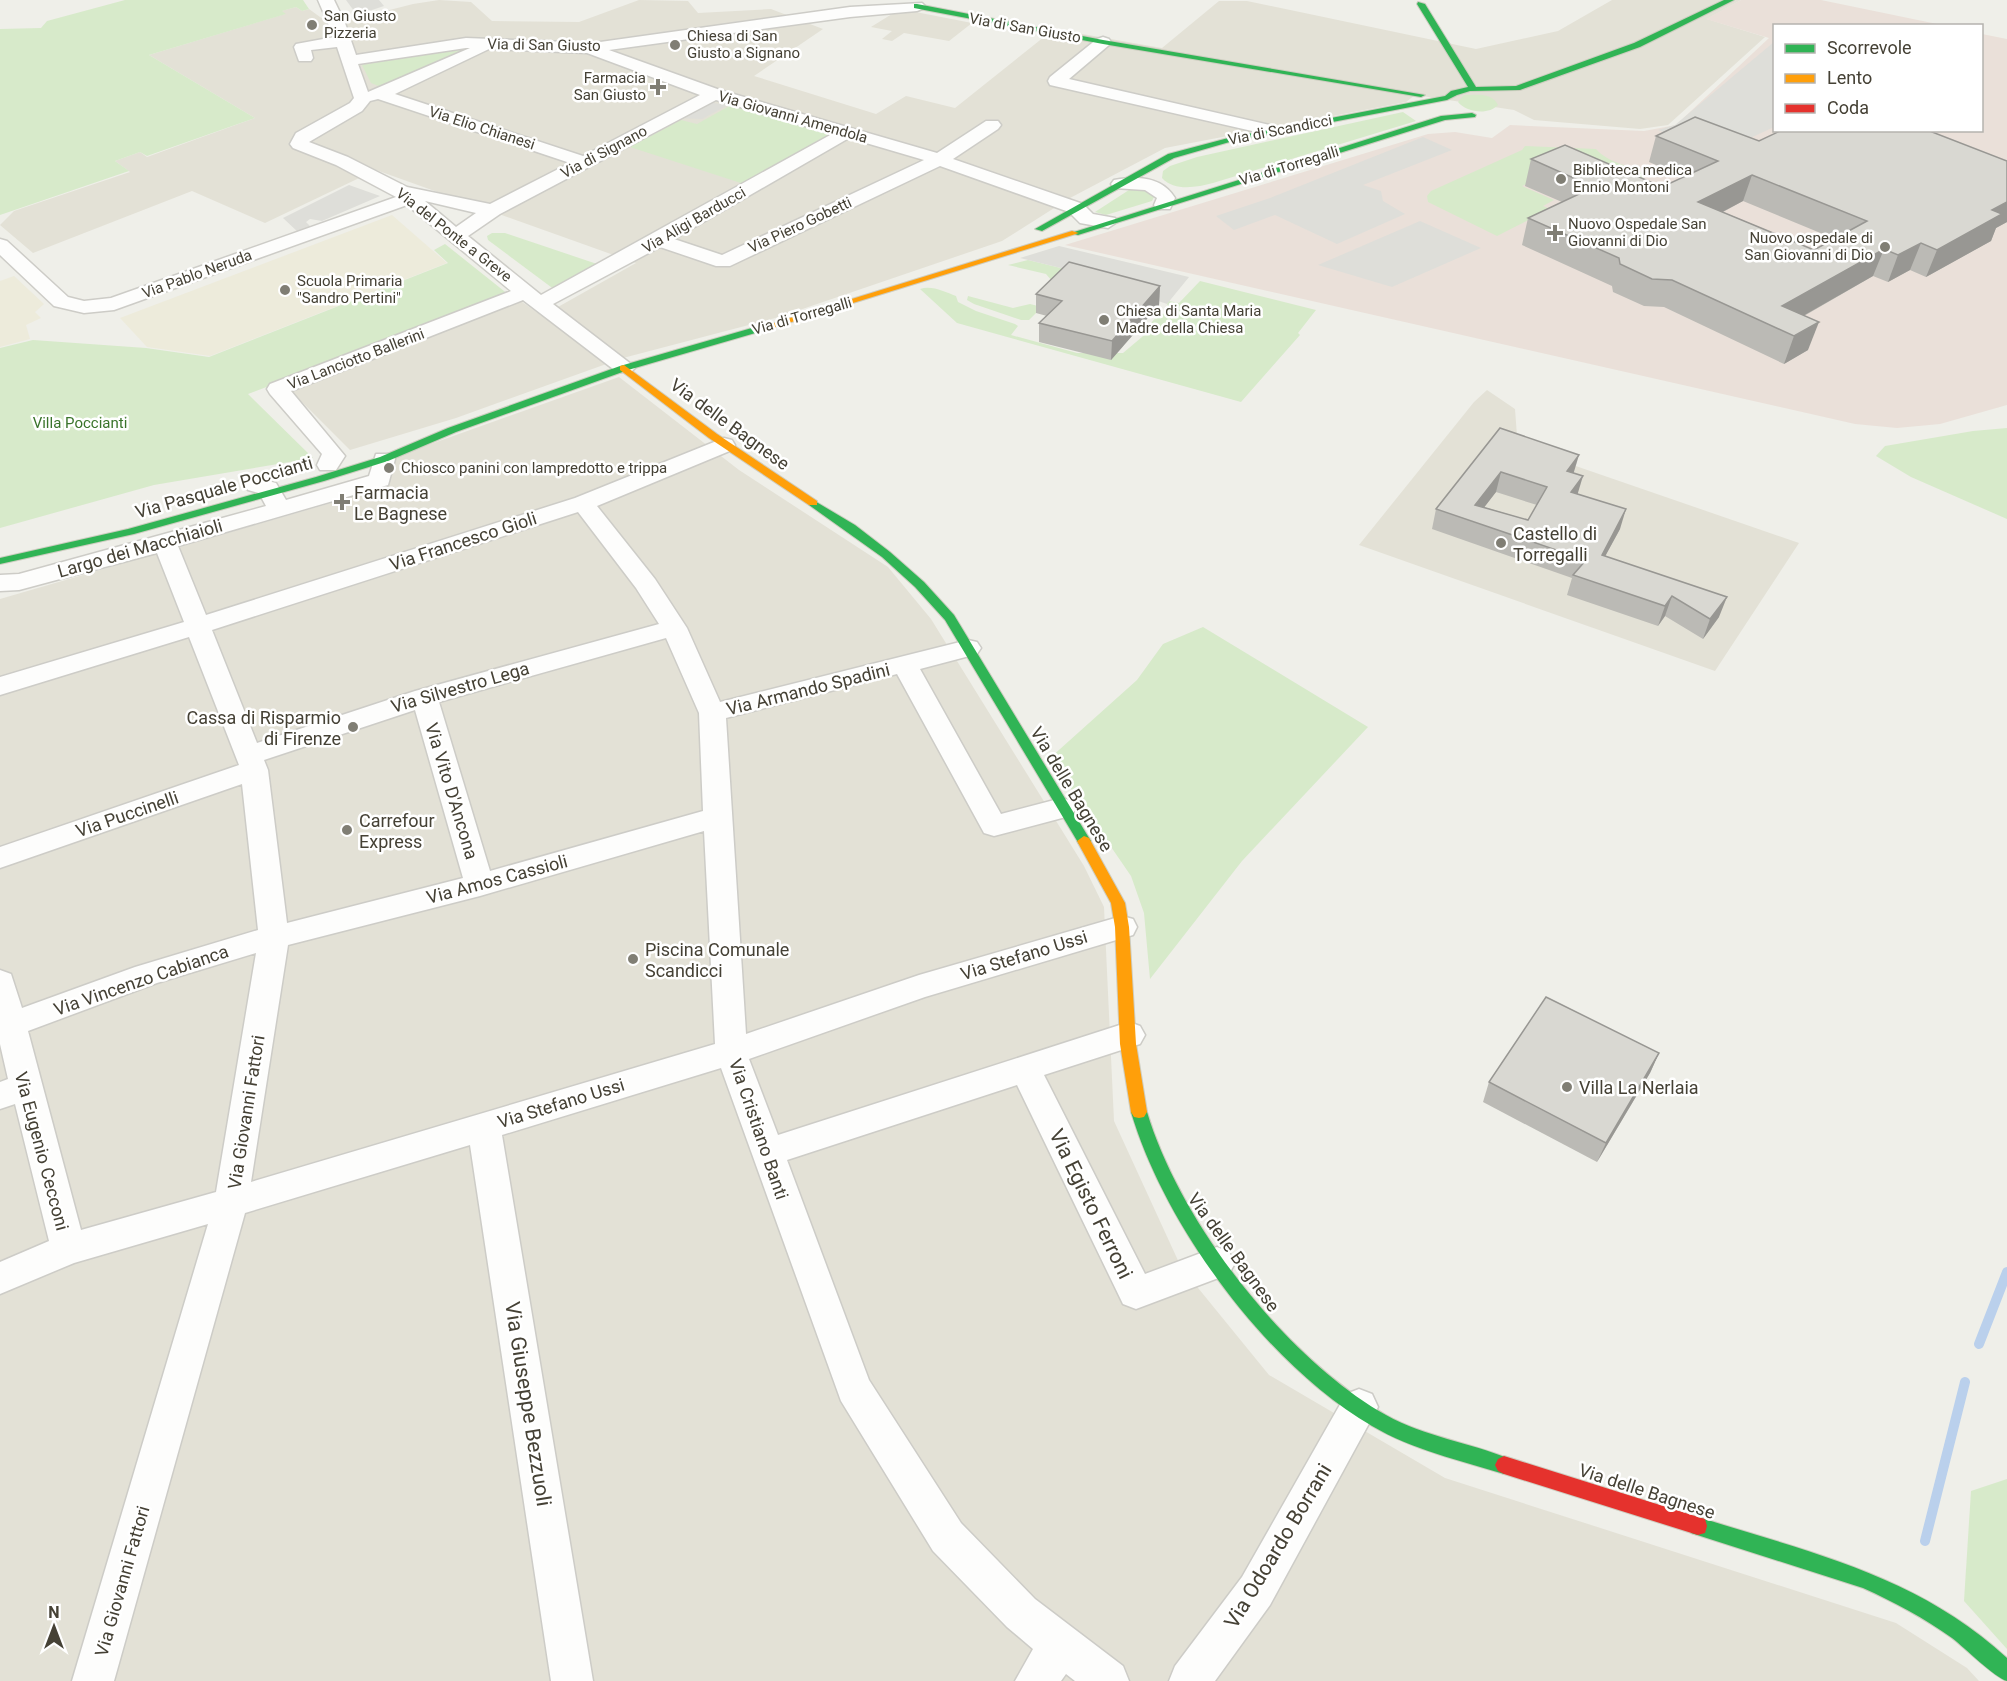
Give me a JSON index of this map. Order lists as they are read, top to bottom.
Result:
{
  "streets": {
    "main road": [
      "Via di San Giusto",
      "Via di Scandicci",
      "Via di Torregalli",
      "Via delle Bagnese",
      "Via Pasquale Poccianti"
    ],
    "street": [
      "Via Giovanni Amendola",
      "Via Elio Chianesi",
      "Via di Signano",
      "Via Aligi Barducci",
      "Via Piero Gobetti",
      "Via del Ponte a Greve",
      "Via Pablo Neruda",
      "Via Lanciotto Ballerini",
      "Via Francesco Gioli",
      "Largo dei Macchiaioli",
      "Via Silvestro Lega",
      "Via Armando Spadini",
      "Via Vito D'Ancona",
      "Via Puccinelli",
      "Via Amos Cassioli",
      "Via Stefano Ussi",
      "Via Vincenzo Cabianca",
      "Via Giovanni Fattori",
      "Via Cristiano Banti",
      "Via Eugenio Cecconi",
      "Via Egisto Ferroni",
      "Via Giuseppe Bezzuoli",
      "Via Odoardo Borrani"
    ]
  },
  "crossings": [
    ["Via di San Giusto", "Via Giovanni Amendola"],
    ["Via di San Giusto", "Via di Scandicci"],
    ["Via di San Giusto", "Via di Torregalli"],
    ["Via Giovanni Amendola", "Via di Scandicci"],
    ["Via Giovanni Amendola", "Via di Signano"],
    ["Via Giovanni Amendola", "Via di Torregalli"],
    ["Via Giovanni Amendola", "Via Aligi Barducci"],
    ["Via Giovanni Amendola", "Via Piero Gobetti"],
    ["Via Elio Chianesi", "Via di Signano"],
    ["Via Elio Chianesi", "Via del Ponte a Greve"],
    ["Via di Scandicci", "Via di Torregalli"],
    ["Via di Signano", "Via del Ponte a Greve"],
    ["Via di Torregalli", "Via del Ponte a Greve"],
    ["Via di Torregalli", "Via delle Bagnese"],
    ["Via di Torregalli", "Via Pasquale Poccianti"],
    ["Via Aligi Barducci", "Via Piero Gobetti"],
    ["Via Aligi Barducci", "Via del Ponte a Greve"],
    ["Via Aligi Barducci", "Via Lanciotto Ballerini"],
    ["Via del Ponte a Greve", "Via Pablo Neruda"],
    ["Via del Ponte a Greve", "Via Lanciotto Ballerini"],
    ["Via del Ponte a Greve", "Via delle Bagnese"],
    ["Via del Ponte a Greve", "Via Pasquale Poccianti"],
    ["Via Lanciotto Ballerini", "Via Pasquale Poccianti"],
    ["Via delle Bagnese", "Via Pasquale Poccianti"],
    ["Via delle Bagnese", "Via Francesco Gioli"],
    ["Via delle Bagnese", "Via Armando Spadini"],
    ["Via delle Bagnese", "Via Stefano Ussi"],
    ["Via delle Bagnese", "Via Egisto Ferroni"],
    ["Via delle Bagnese", "Via Odoardo Borrani"],
    ["Via Pasquale Poccianti", "Largo dei Macchiaioli"],
    ["Via Francesco Gioli", "Via Giovanni Fattori"],
    ["Via Francesco Gioli", "Via Cristiano Banti"],
    ["Largo dei Macchiaioli", "Via Giovanni Fattori"],
    ["Via Silvestro Lega", "Via Vito D'Ancona"],
    ["Via Silvestro Lega", "Via Puccinelli"],
    ["Via Silvestro Lega", "Via Giovanni Fattori"],
    ["Via Silvestro Lega", "Via Cristiano Banti"],
    ["Via Armando Spadini", "Via Cristiano Banti"],
    ["Via Vito D'Ancona", "Via Amos Cassioli"],
    ["Via Puccinelli", "Via Giovanni Fattori"],
    ["Via Amos Cassioli", "Via Vincenzo Cabianca"],
    ["Via Amos Cassioli", "Via Giovanni Fattori"],
    ["Via Amos Cassioli", "Via Cristiano Banti"],
    ["Via Stefano Ussi", "Via Giovanni Fattori"],
    ["Via Stefano Ussi", "Via Cristiano Banti"],
    ["Via Stefano Ussi", "Via Eugenio Cecconi"],
    ["Via Stefano Ussi", "Via Giuseppe Bezzuoli"],
    ["Via Vincenzo Cabianca", "Via Giovanni Fattori"],
    ["Via Vincenzo Cabianca", "Via Eugenio Cecconi"]
  ],
  "parks": ["Villa Poccianti"],
  "places": {
    "other": [
      "San Giusto Pizzeria",
      "Chiesa di San Giusto a Signano",
      "Biblioteca medica Ennio Montoni",
      "Nuovo ospedale di San Giovanni di Dio",
      "Scuola Primaria \"Sandro Pertini\"",
      "Chiesa di Santa Maria Madre della Chiesa",
      "Chiosco panini con lampredotto e trippa",
      "Castello di Torregalli",
      "Cassa di Risparmio di Firenze",
      "Carrefour Express",
      "Piscina Comunale Scandicci",
      "Villa La Nerlaia"
    ],
    "health": ["Farmacia San Giusto", "Nuovo Ospedale San Giovanni di Dio", "Farmacia Le Bagnese"]
  },
  "legend": ["Scorrevole", "Lento", "Coda"],
  "north": "top"
}
